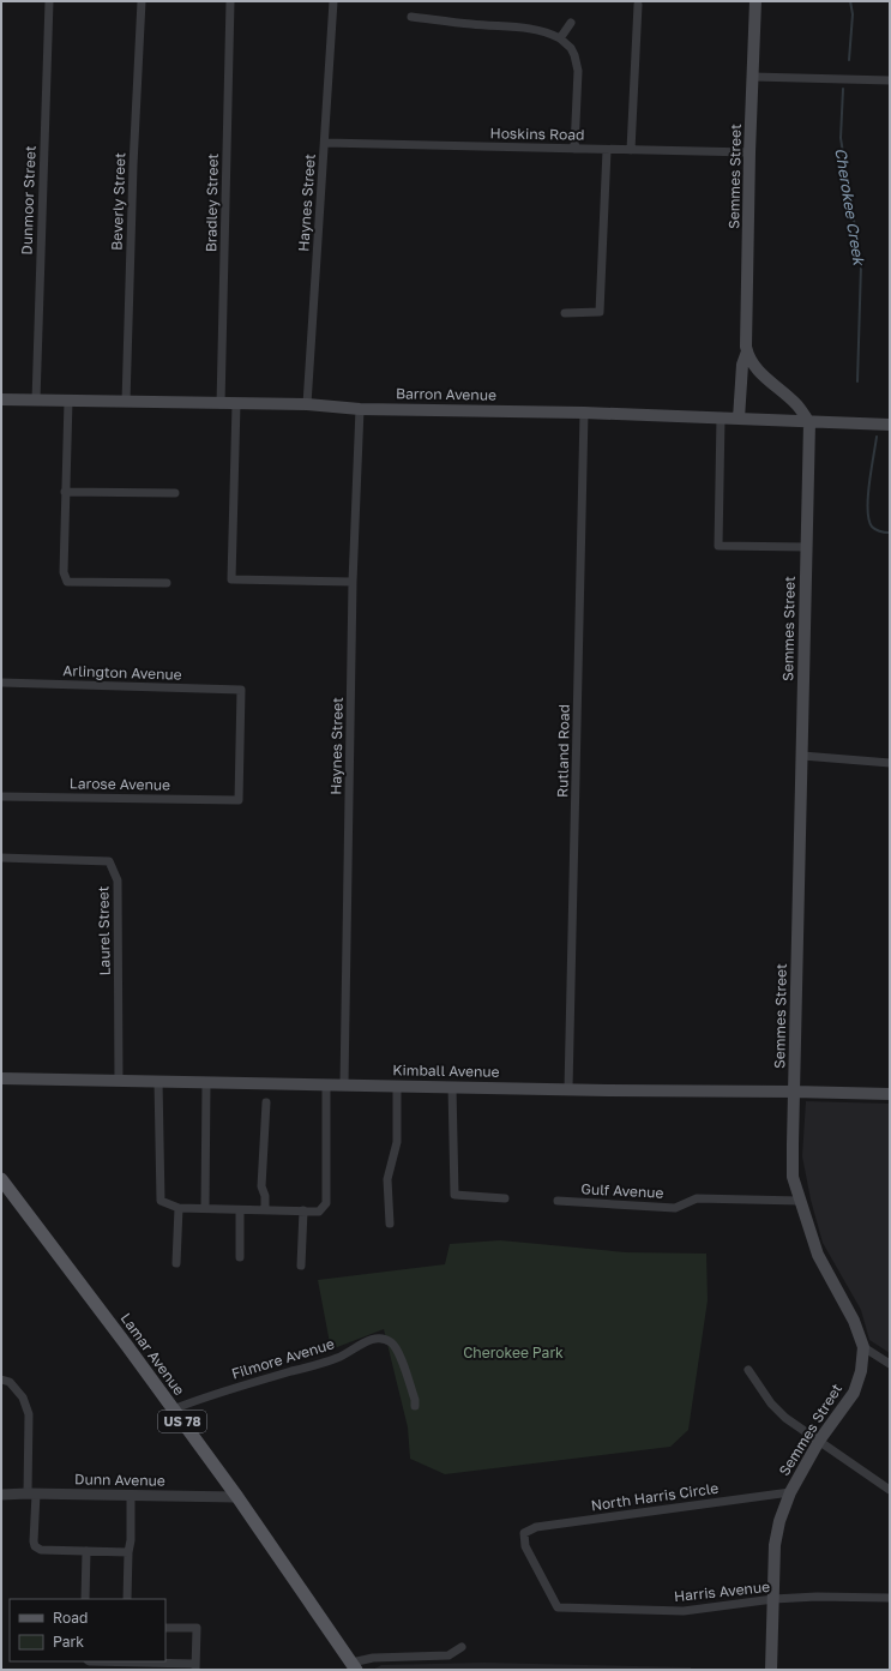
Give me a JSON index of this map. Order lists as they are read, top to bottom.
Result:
{
  "streets": {
    "main road": [
      "Semmes Street",
      "Barron Avenue",
      "Kimball Avenue",
      "Lamar Avenue",
      "US 78"
    ],
    "street": [
      "Hoskins Road",
      "Dunmoor Street",
      "Beverly Street",
      "Bradley Street",
      "Haynes Street",
      "Arlington Avenue",
      "Rutland Road",
      "Larose Avenue",
      "Laurel Street",
      "Gulf Avenue",
      "Filmore Avenue",
      "Dunn Avenue",
      "North Harris Circle",
      "Harris Avenue"
    ]
  },
  "crossings": [
    ["Hoskins Road", "Semmes Street"],
    ["Hoskins Road", "Haynes Street"],
    ["Semmes Street", "Barron Avenue"],
    ["Semmes Street", "Kimball Avenue"],
    ["Semmes Street", "Gulf Avenue"],
    ["Semmes Street", "North Harris Circle"],
    ["Semmes Street", "Harris Avenue"],
    ["Dunmoor Street", "Barron Avenue"],
    ["Beverly Street", "Barron Avenue"],
    ["Bradley Street", "Barron Avenue"],
    ["Haynes Street", "Barron Avenue"],
    ["Haynes Street", "Kimball Avenue"],
    ["Barron Avenue", "Rutland Road"],
    ["Arlington Avenue", "Larose Avenue"],
    ["Rutland Road", "Kimball Avenue"],
    ["Laurel Street", "Kimball Avenue"],
    ["Lamar Avenue", "Filmore Avenue"],
    ["Lamar Avenue", "Dunn Avenue"],
    ["North Harris Circle", "Harris Avenue"]
  ],
  "water": ["Cherokee Creek"],
  "parks": ["Cherokee Park"],
  "legend": ["Road", "Park"]
}
